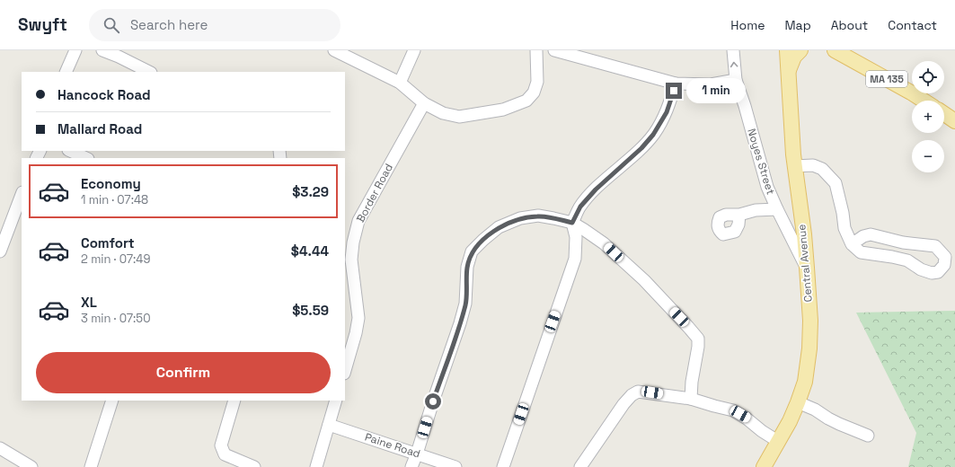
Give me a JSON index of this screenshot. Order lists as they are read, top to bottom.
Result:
{
  "streets": {
    "main road": ["MA 135", "Central Avenue"],
    "street": ["Noyes Street", "Border Road", "Paine Road"]
  },
  "crossings": [
    ["Noyes Street", "Central Avenue"]
  ],
  "page": {
    "header": "Swyft",
    "search": "Search here",
    "nav": [
      "Home",
      "Map",
      "About",
      "Contact"
    ],
    "map_buttons": ["+", "−"],
    "banner": ["Hancock Road", "Mallard Road"],
    "bubble": "1 min",
    "list": [
      {
        "name": "Economy",
        "note": "1 min · 07:48",
        "value": "$3.29"
      },
      {
        "name": "Comfort",
        "note": "2 min · 07:49",
        "value": "$4.44"
      },
      {
        "name": "XL",
        "note": "3 min · 07:50",
        "value": "$5.59"
      }
    ],
    "buttons": "Confirm"
  }
}
